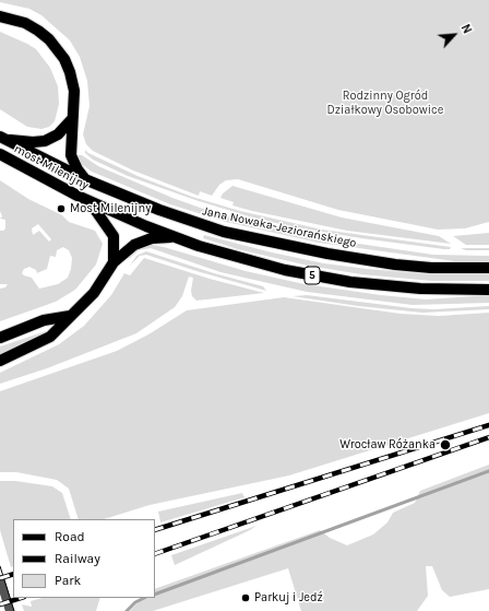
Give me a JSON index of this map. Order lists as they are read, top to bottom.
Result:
{
  "streets": {
    "main road": ["most Milenijny", "Jana Nowaka-Jeziorańskiego", "5"]
  },
  "crossings": [
    ["most Milenijny", "5"]
  ],
  "parks": ["Rodzinny Ogród Działkowy Osobowice"],
  "places": ["Most Milenijny", "Wrocław Różanka", "Parkuj i Jedź"],
  "legend": ["Road", "Railway", "Park"],
  "north": "top right"
}
